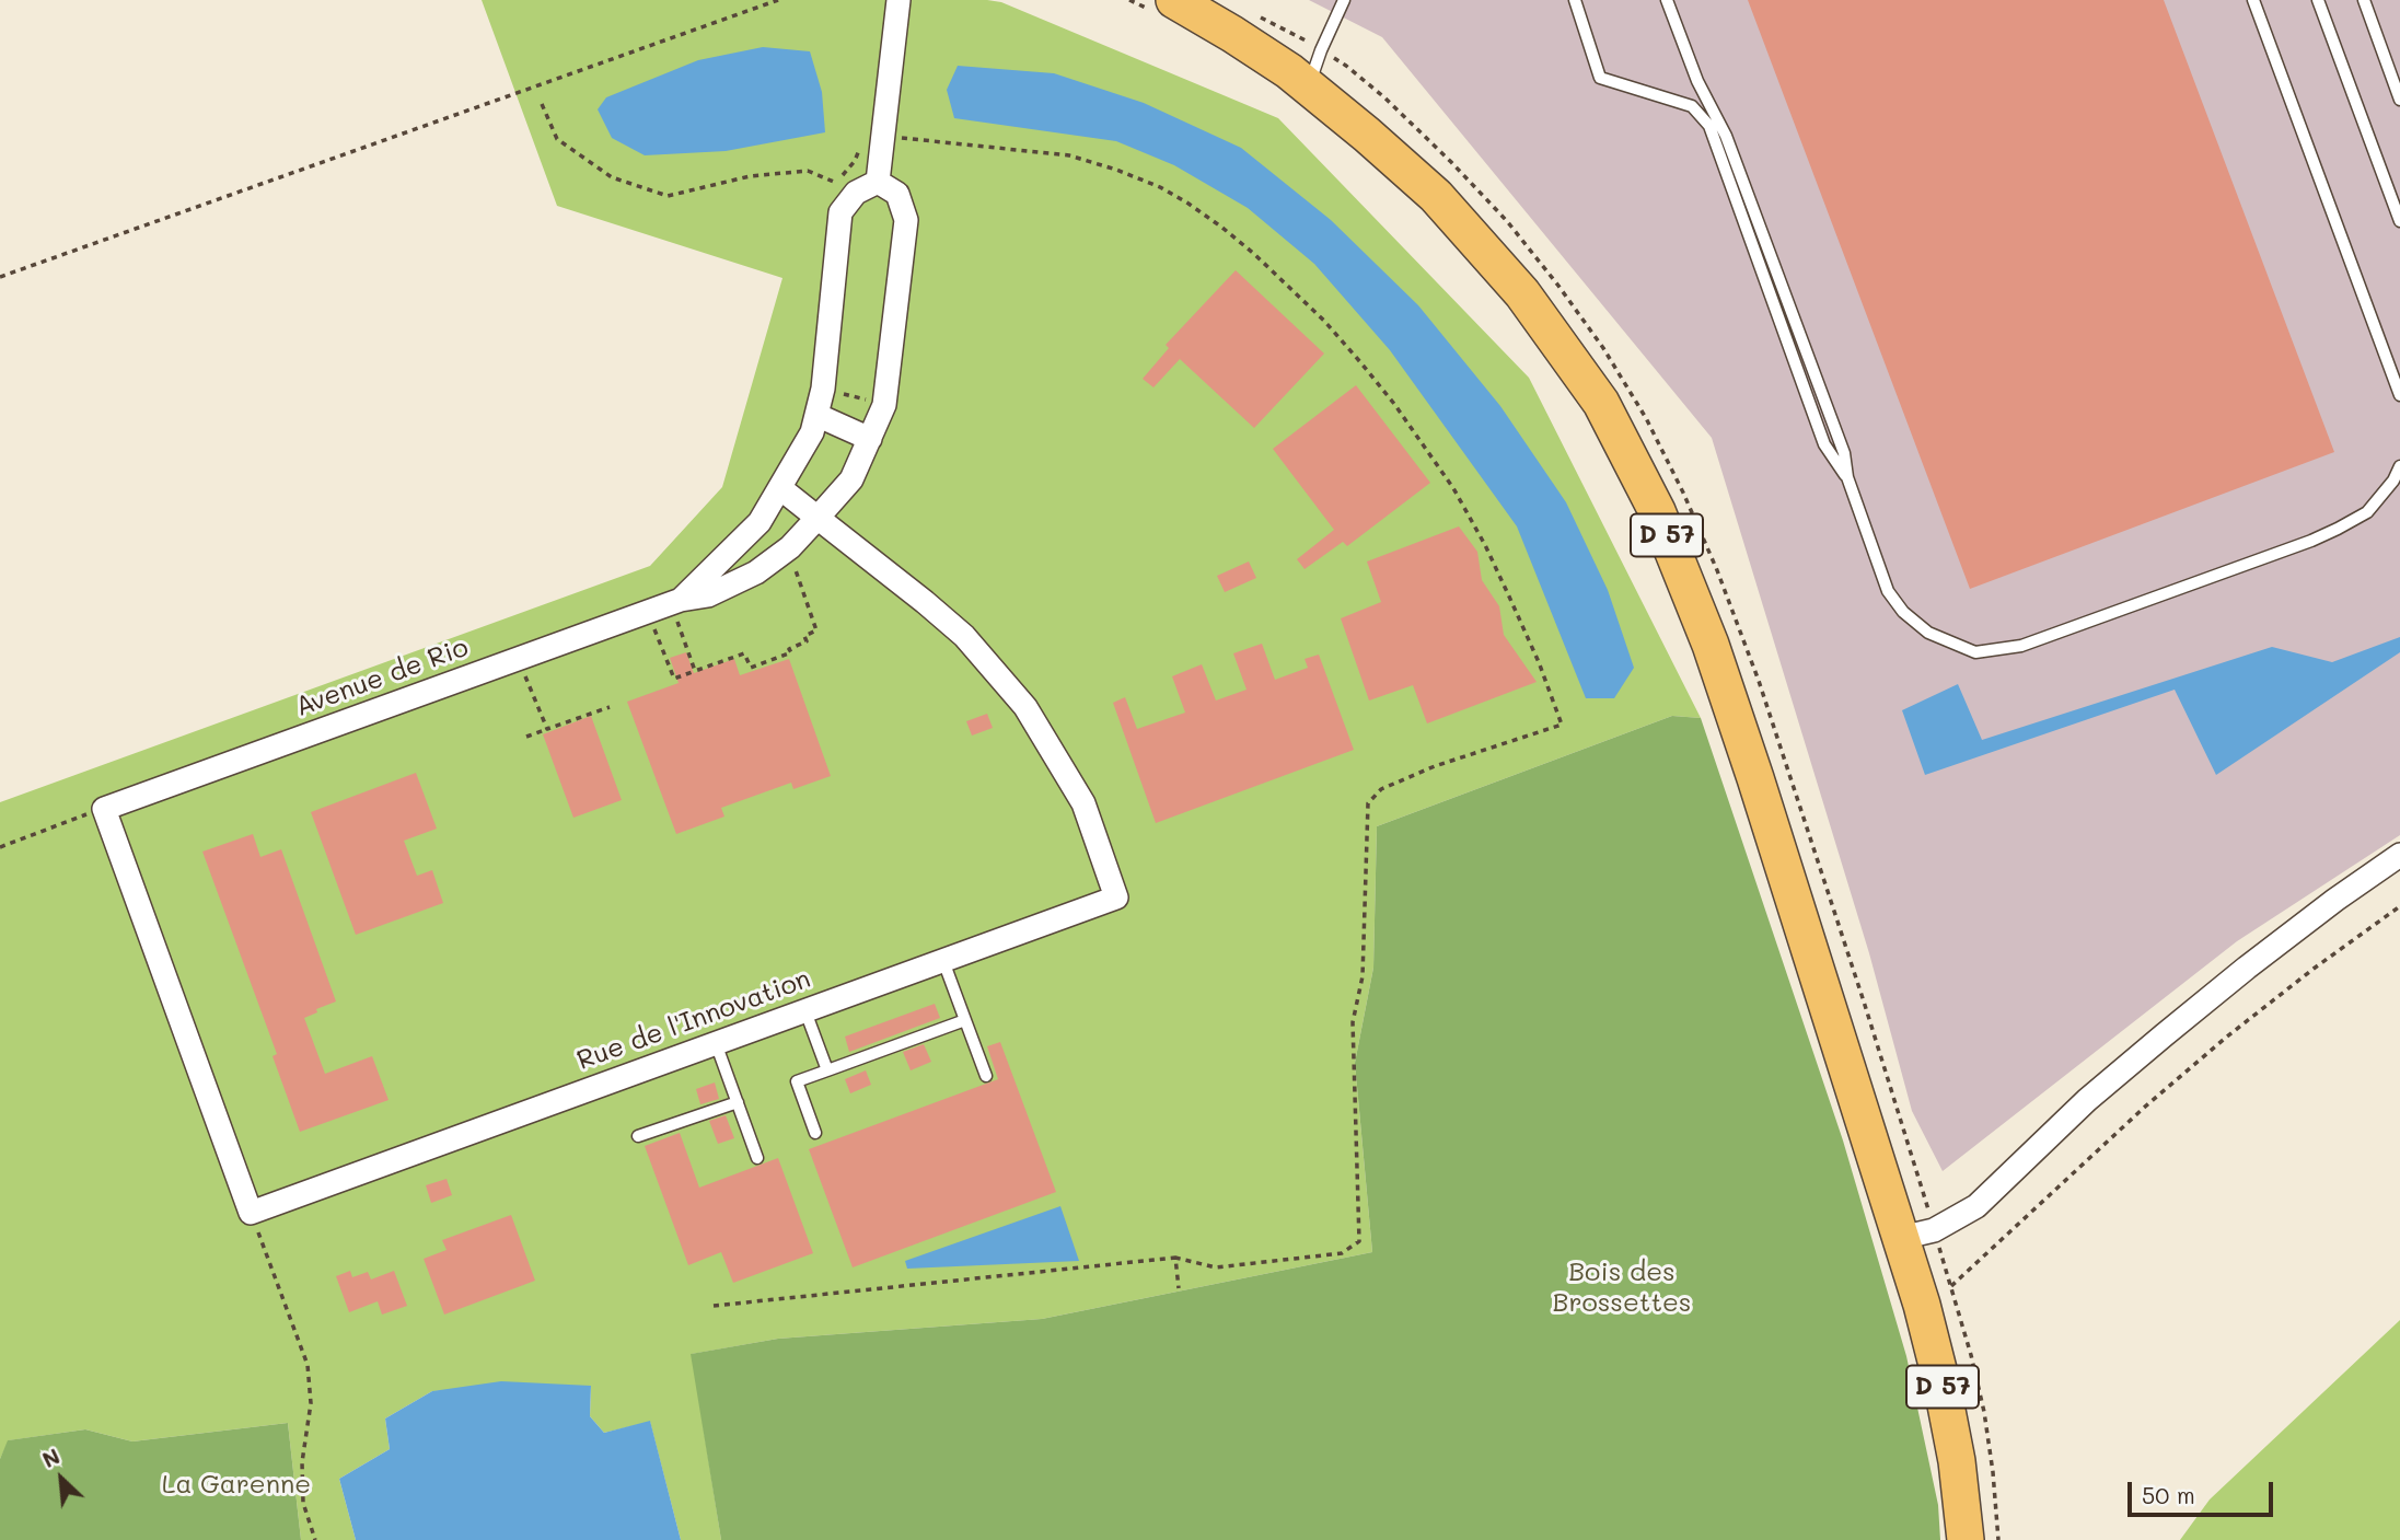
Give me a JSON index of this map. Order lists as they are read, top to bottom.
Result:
{
  "streets": {
    "main road": ["D 57"],
    "street": ["Avenue de Rio", "Rue de l'Innovation"]
  },
  "crossings": [
    ["Avenue de Rio", "Rue de l'Innovation"]
  ],
  "parks": ["Bois des Brossettes", "La Garenne"],
  "scale_bar": "50 m",
  "north": "top left"
}
